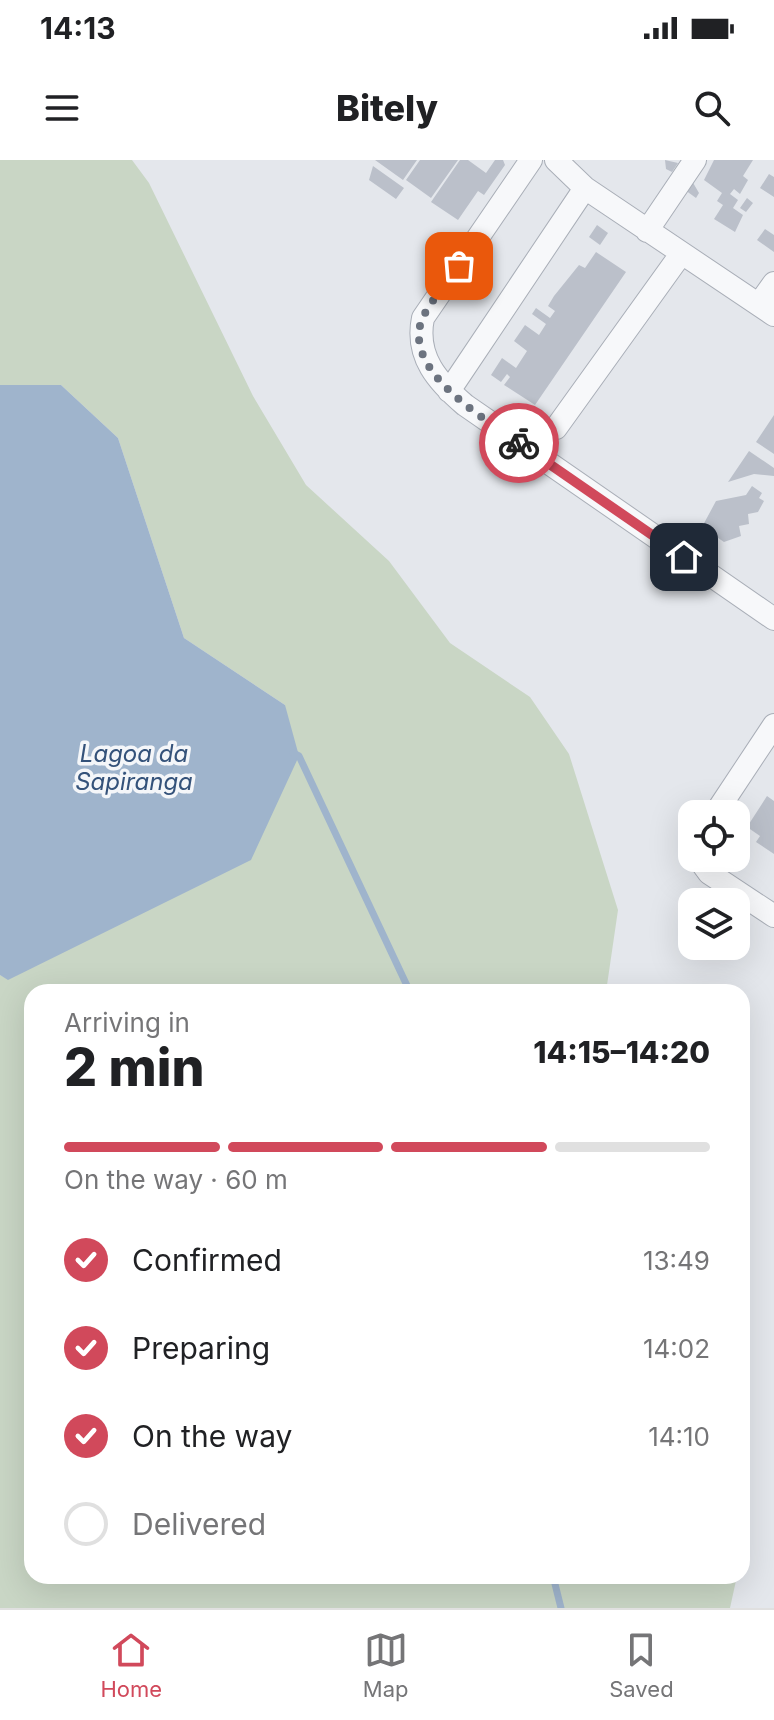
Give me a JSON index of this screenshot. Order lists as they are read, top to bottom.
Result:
{
  "water": ["Lagoa da Sapiranga"],
  "page": {
    "status": "14:13",
    "header": "Bitely",
    "heading": ["2 min", "Arriving in", "14:15–14:20"],
    "bar": "On the way · 60 m",
    "list": [
      ["Confirmed", "13:49"],
      ["Preparing", "14:02"],
      ["On the way", "14:10"],
      "Delivered"
    ],
    "tabs": ["Home", "Map", "Saved"]
  }
}
